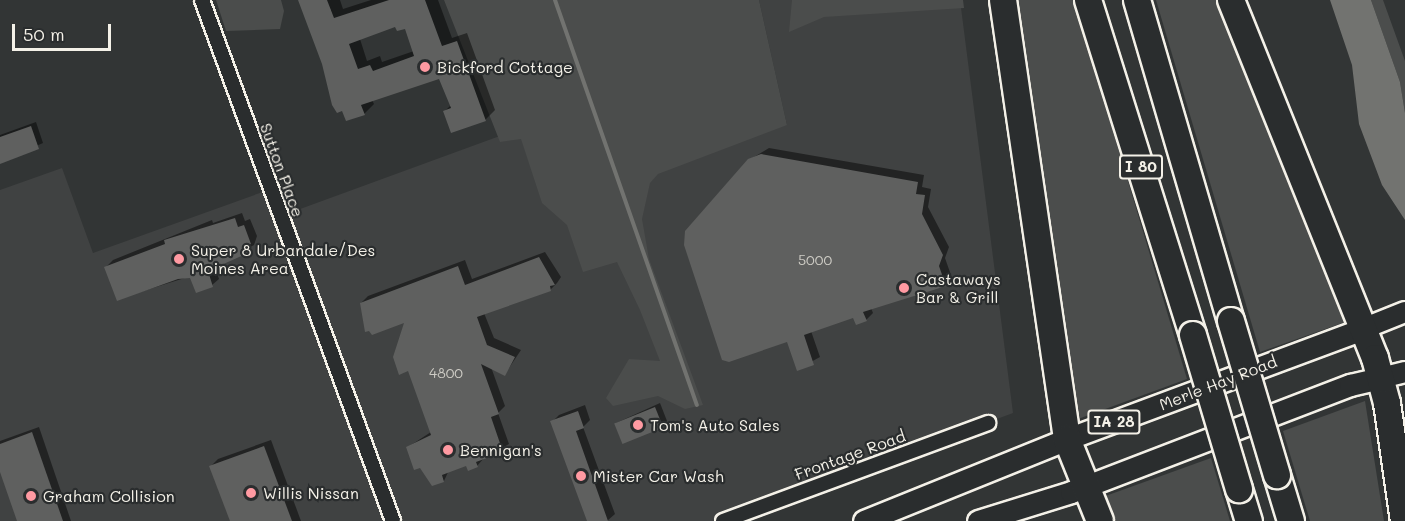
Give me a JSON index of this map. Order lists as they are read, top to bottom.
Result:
{
  "streets": {
    "highway": ["I 80"],
    "main road": ["Merle Hay Road", "IA 28"],
    "street": ["Sutton Place", "Frontage Road"]
  },
  "places": [
    "Bickford Cottage",
    "Super 8 Urbandale/Des Moines Area",
    "Castaways Bar & Grill",
    "Tom's Auto Sales",
    "Bennigan's",
    "Mister Car Wash",
    "Willis Nissan",
    "Graham Collision"
  ],
  "house_numbers": ["5000", "4800"],
  "scale_bar": "50 m"
}
